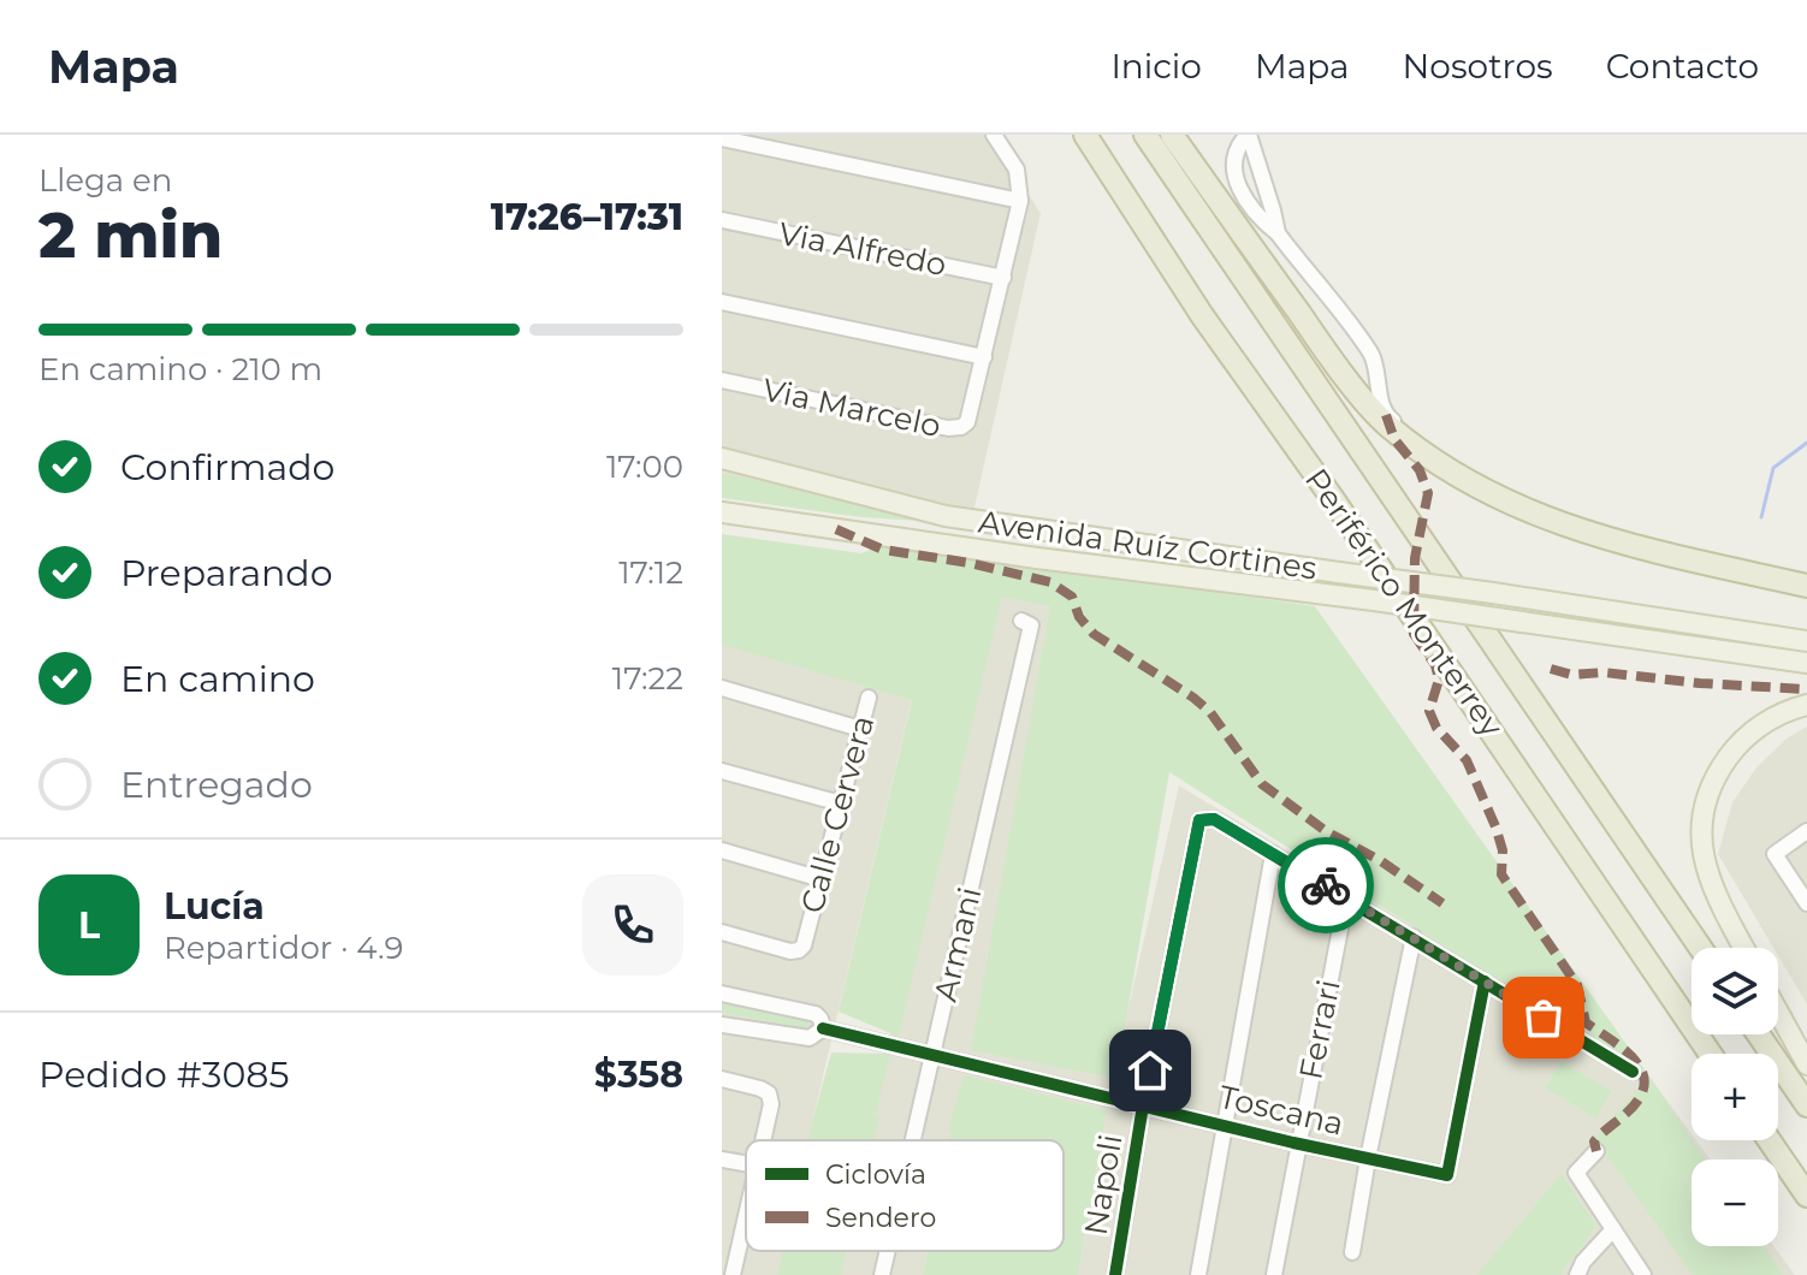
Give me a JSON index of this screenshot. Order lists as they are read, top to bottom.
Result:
{
  "streets": {
    "highway": ["Periférico Monterrey"],
    "main road": ["Avenida Ruíz Cortines"],
    "street": [
      "Via Alfredo",
      "Via Marcelo",
      "Calle Cervera",
      "Armani",
      "Ferrari",
      "Toscana",
      "Napoli"
    ]
  },
  "crossings": [
    ["Armani", "Toscana"],
    ["Ferrari", "Toscana"],
    ["Toscana", "Napoli"]
  ],
  "legend": ["Ciclovía", "Sendero"],
  "page": {
    "header": "Mapa",
    "nav": [
      "Inicio",
      "Mapa",
      "Nosotros",
      "Contacto"
    ],
    "heading": ["2 min", "Llega en", "17:26–17:31"],
    "panel": [
      "Lucía",
      "Repartidor · 4.9",
      "Pedido #3085",
      "$358"
    ],
    "bar": "En camino · 210 m",
    "list": [
      ["Confirmado", "17:00"],
      ["Preparando", "17:12"],
      ["En camino", "17:22"],
      "Entregado"
    ],
    "round": "L",
    "map_buttons": ["+", "−"]
  }
}
